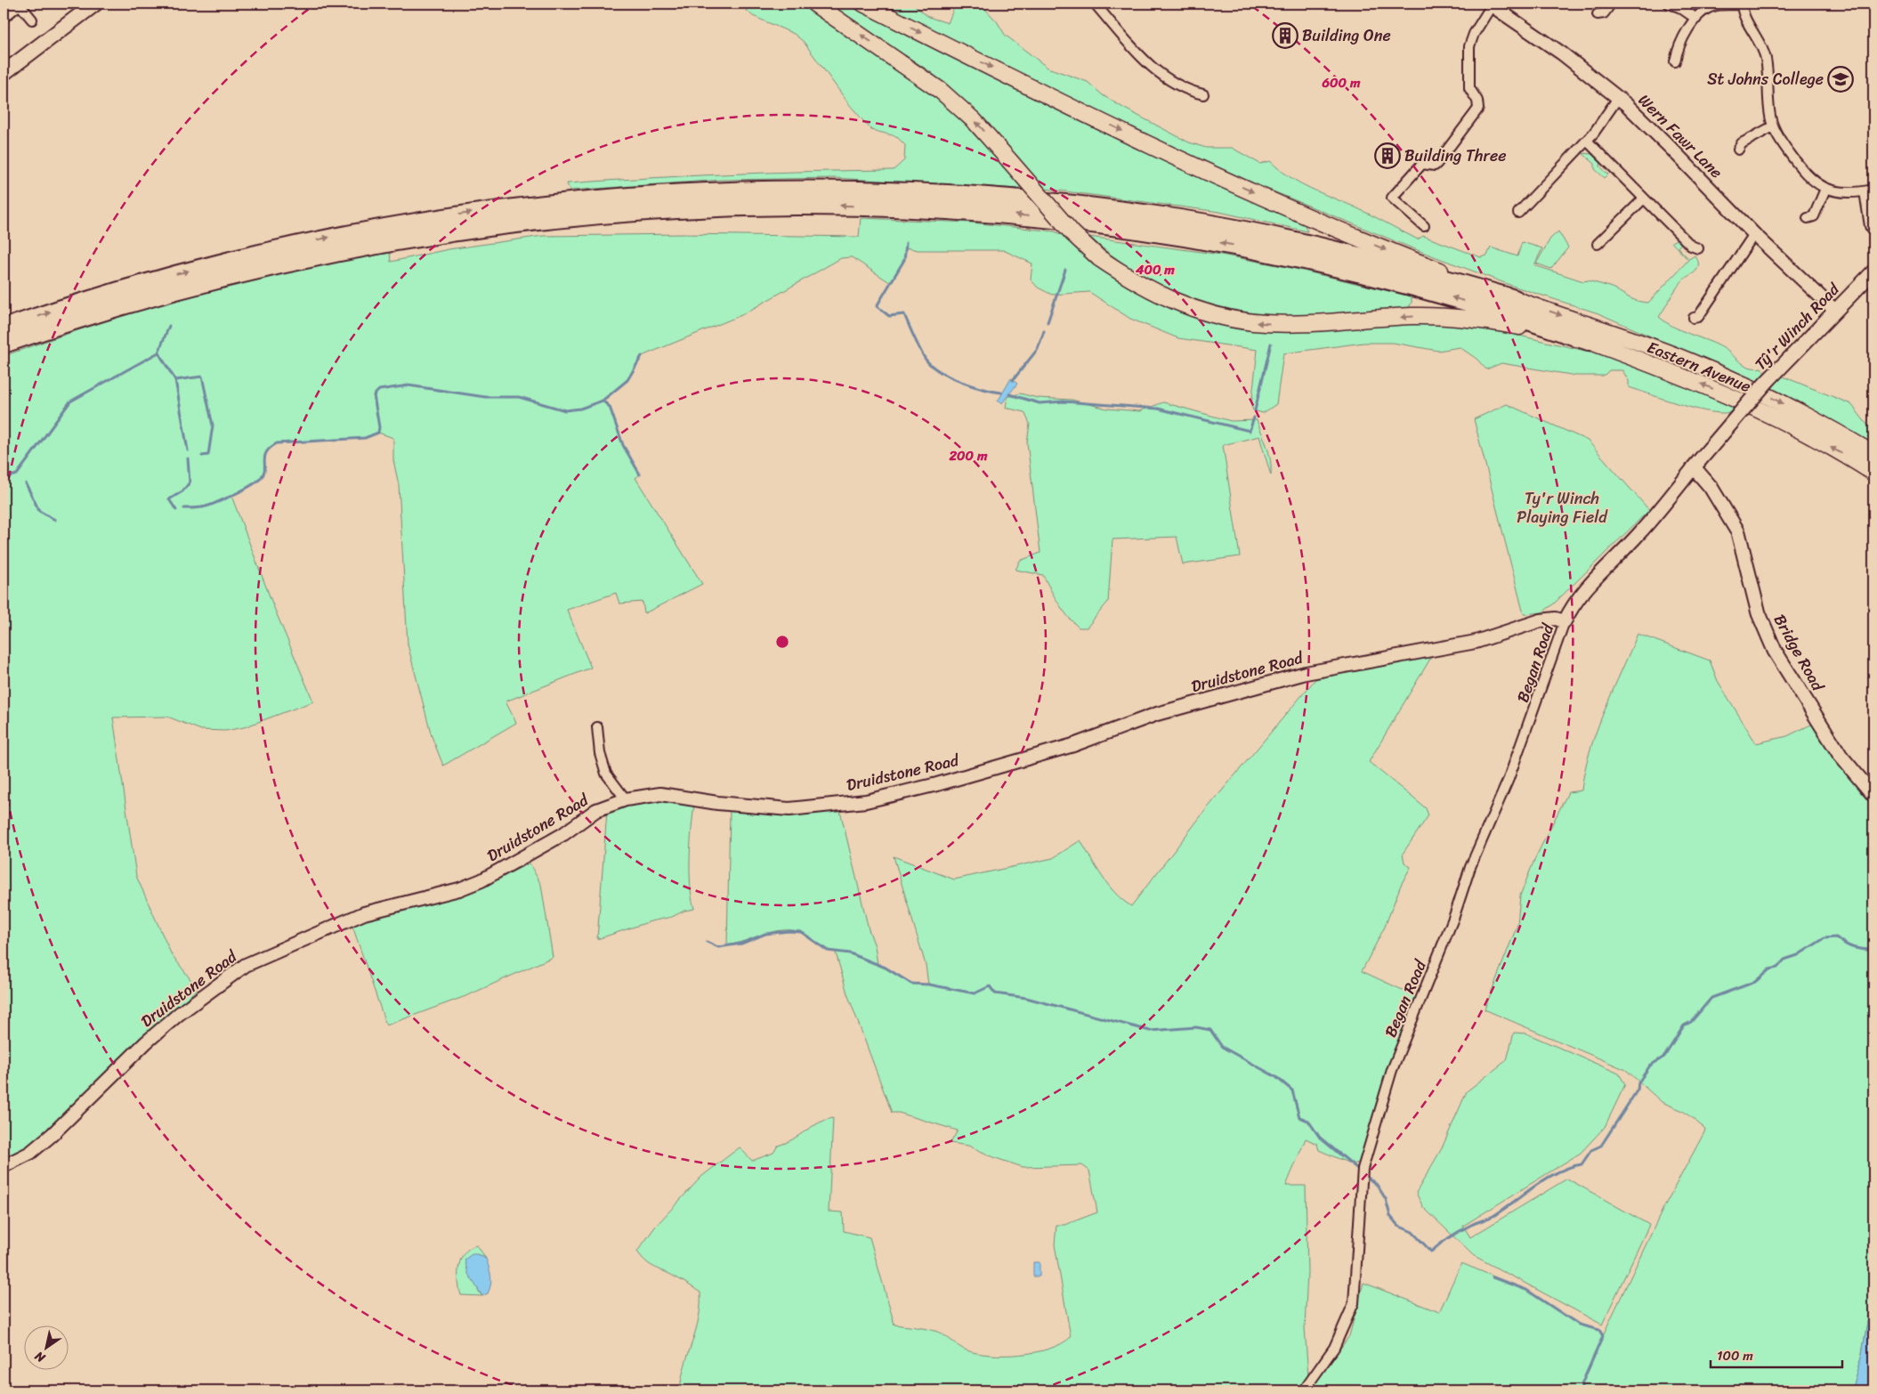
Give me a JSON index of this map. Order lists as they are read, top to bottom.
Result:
{
  "streets": {
    "highway": ["Eastern Avenue"],
    "main road": ["Tŷ'r Winch Road", "Bridge Road"],
    "street": ["Wern Fawr Lane", "Began Road", "Druidstone Road"]
  },
  "crossings": [
    ["Wern Fawr Lane", "Tŷ'r Winch Road"],
    ["Tŷ'r Winch Road", "Bridge Road"],
    ["Began Road", "Druidstone Road"]
  ],
  "parks": ["Ty'r Winch Playing Field"],
  "places": {
    "building": ["Building One", "Building Three"],
    "school or university": ["St Johns College"]
  },
  "scale_bar": "100 m",
  "north": "bottom left",
  "rings": ["600 m", "400 m", "200 m"]
}
